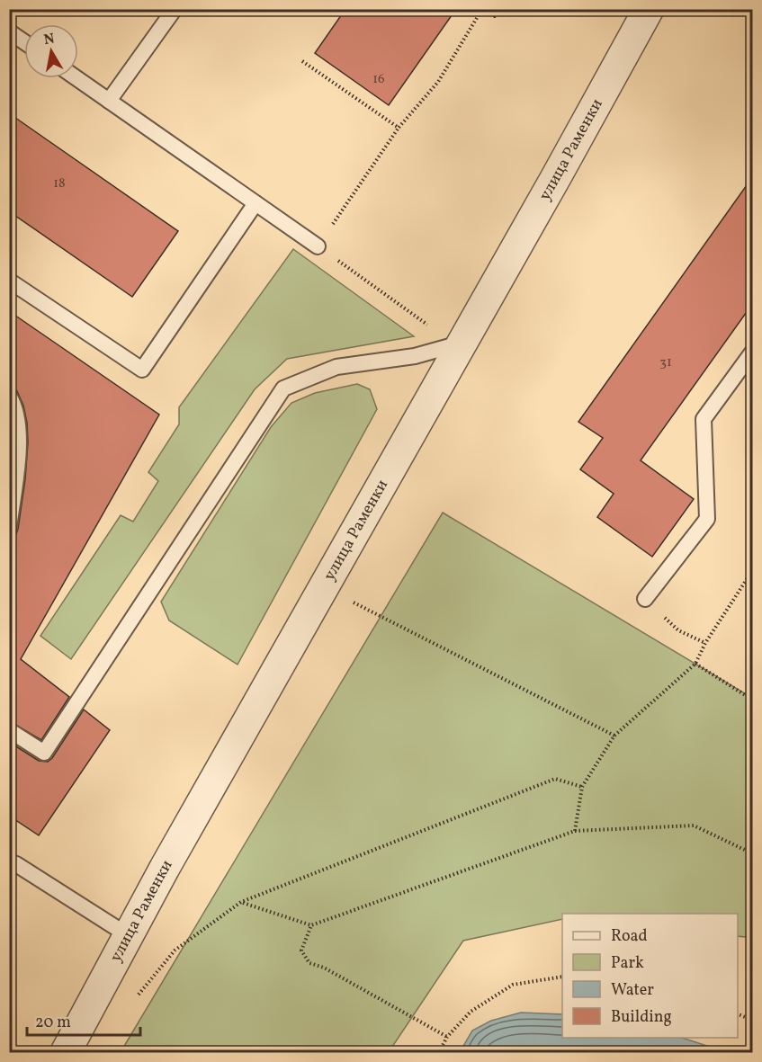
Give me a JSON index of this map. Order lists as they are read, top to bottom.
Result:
{
  "streets": {
    "street": ["улица Раменки"]
  },
  "house_numbers": ["16", "18", "31"],
  "legend": [
    "Road",
    "Park",
    "Water",
    "Building"
  ],
  "scale_bar": "20 m",
  "north": "top"
}
